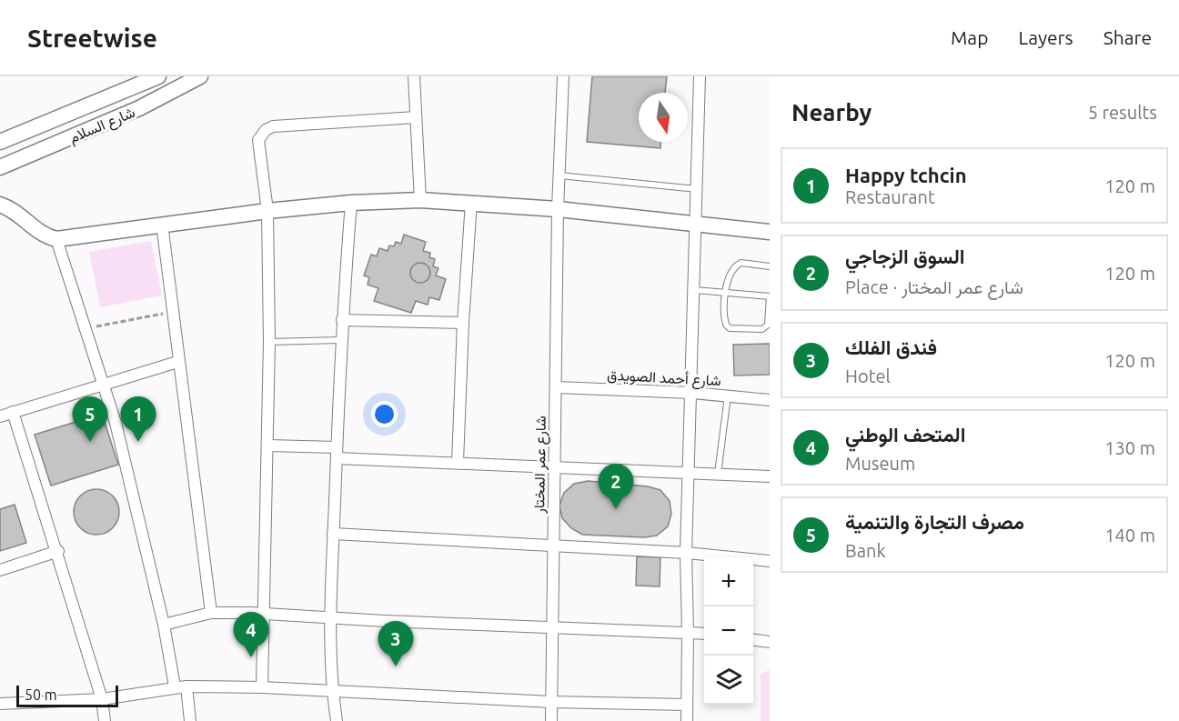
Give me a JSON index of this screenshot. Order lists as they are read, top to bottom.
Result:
{
  "streets": {
    "street": ["شارع السلام", "شارع أحمد الصويدق", "شارع عمر المختار"]
  },
  "crossings": [
    ["شارع أحمد الصويدق", "شارع عمر المختار"]
  ],
  "scale_bar": "50 m",
  "north": "bottom",
  "page": {
    "header": "Streetwise",
    "nav": ["Map", "Layers", "Share"],
    "heading": ["Nearby", "5 results"],
    "list": [
      {
        "mark": "1",
        "name": "Happy tchcin",
        "note": "Restaurant",
        "value": "120 m"
      },
      {
        "mark": "2",
        "name": "السوق الزجاجي",
        "note": "Place · شارع عمر المختار",
        "value": "120 m"
      },
      {
        "mark": "3",
        "name": "فندق الفلك",
        "note": "Hotel",
        "value": "120 m"
      },
      {
        "mark": "4",
        "name": "المتحف الوطني",
        "note": "Museum",
        "value": "130 m"
      },
      {
        "mark": "5",
        "name": "مصرف التجارة والتنمية",
        "note": "Bank",
        "value": "140 m"
      }
    ],
    "pins": [
      "1",
      "5",
      "2",
      "4",
      "3"
    ],
    "map_buttons": ["+", "−"],
    "scale": "50 m"
  }
}
